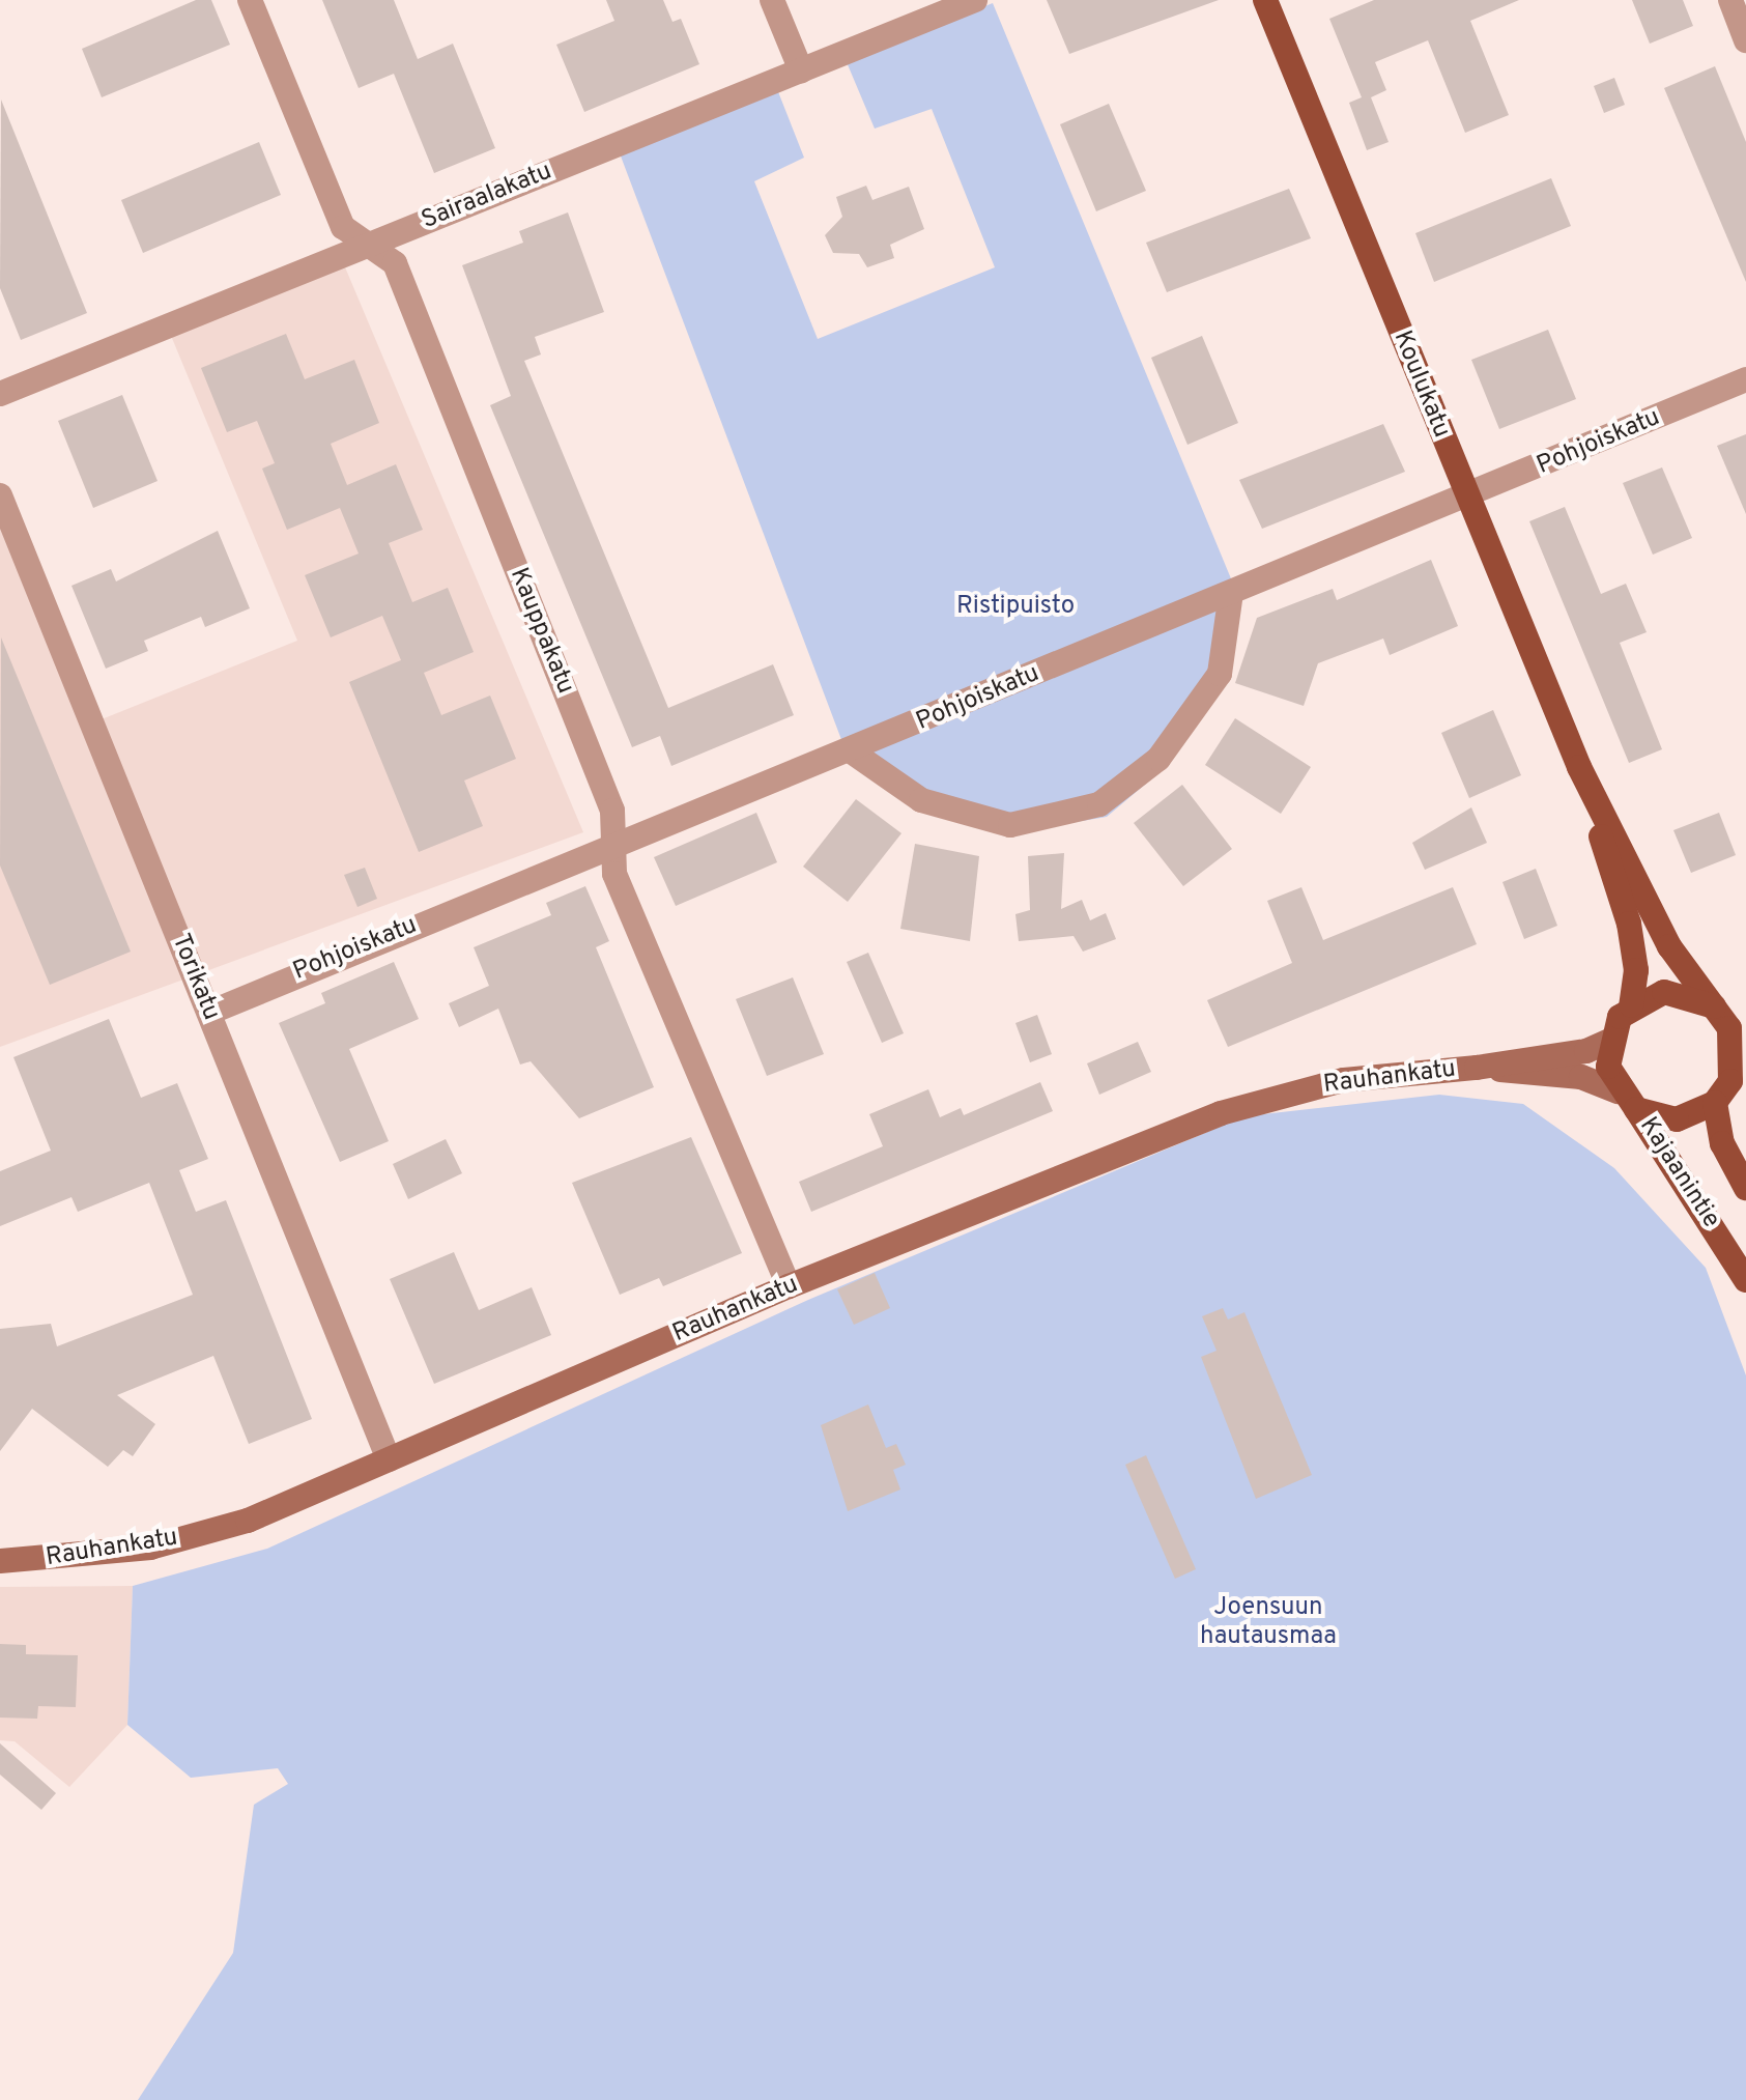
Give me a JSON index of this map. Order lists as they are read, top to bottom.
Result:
{
  "streets": {
    "main road": ["Koulukatu", "Kajaanintie"],
    "street": [
      "Sairaalakatu",
      "Pohjoiskatu",
      "Kauppakatu",
      "Torikatu",
      "Rauhankatu"
    ]
  },
  "crossings": [
    ["Sairaalakatu", "Kauppakatu"],
    ["Koulukatu", "Pohjoiskatu"],
    ["Koulukatu", "Rauhankatu"],
    ["Koulukatu", "Kajaanintie"],
    ["Pohjoiskatu", "Kauppakatu"],
    ["Pohjoiskatu", "Torikatu"],
    ["Kauppakatu", "Rauhankatu"],
    ["Torikatu", "Rauhankatu"],
    ["Rauhankatu", "Kajaanintie"]
  ],
  "parks": ["Ristipuisto", "Joensuun hautausmaa"]
}
